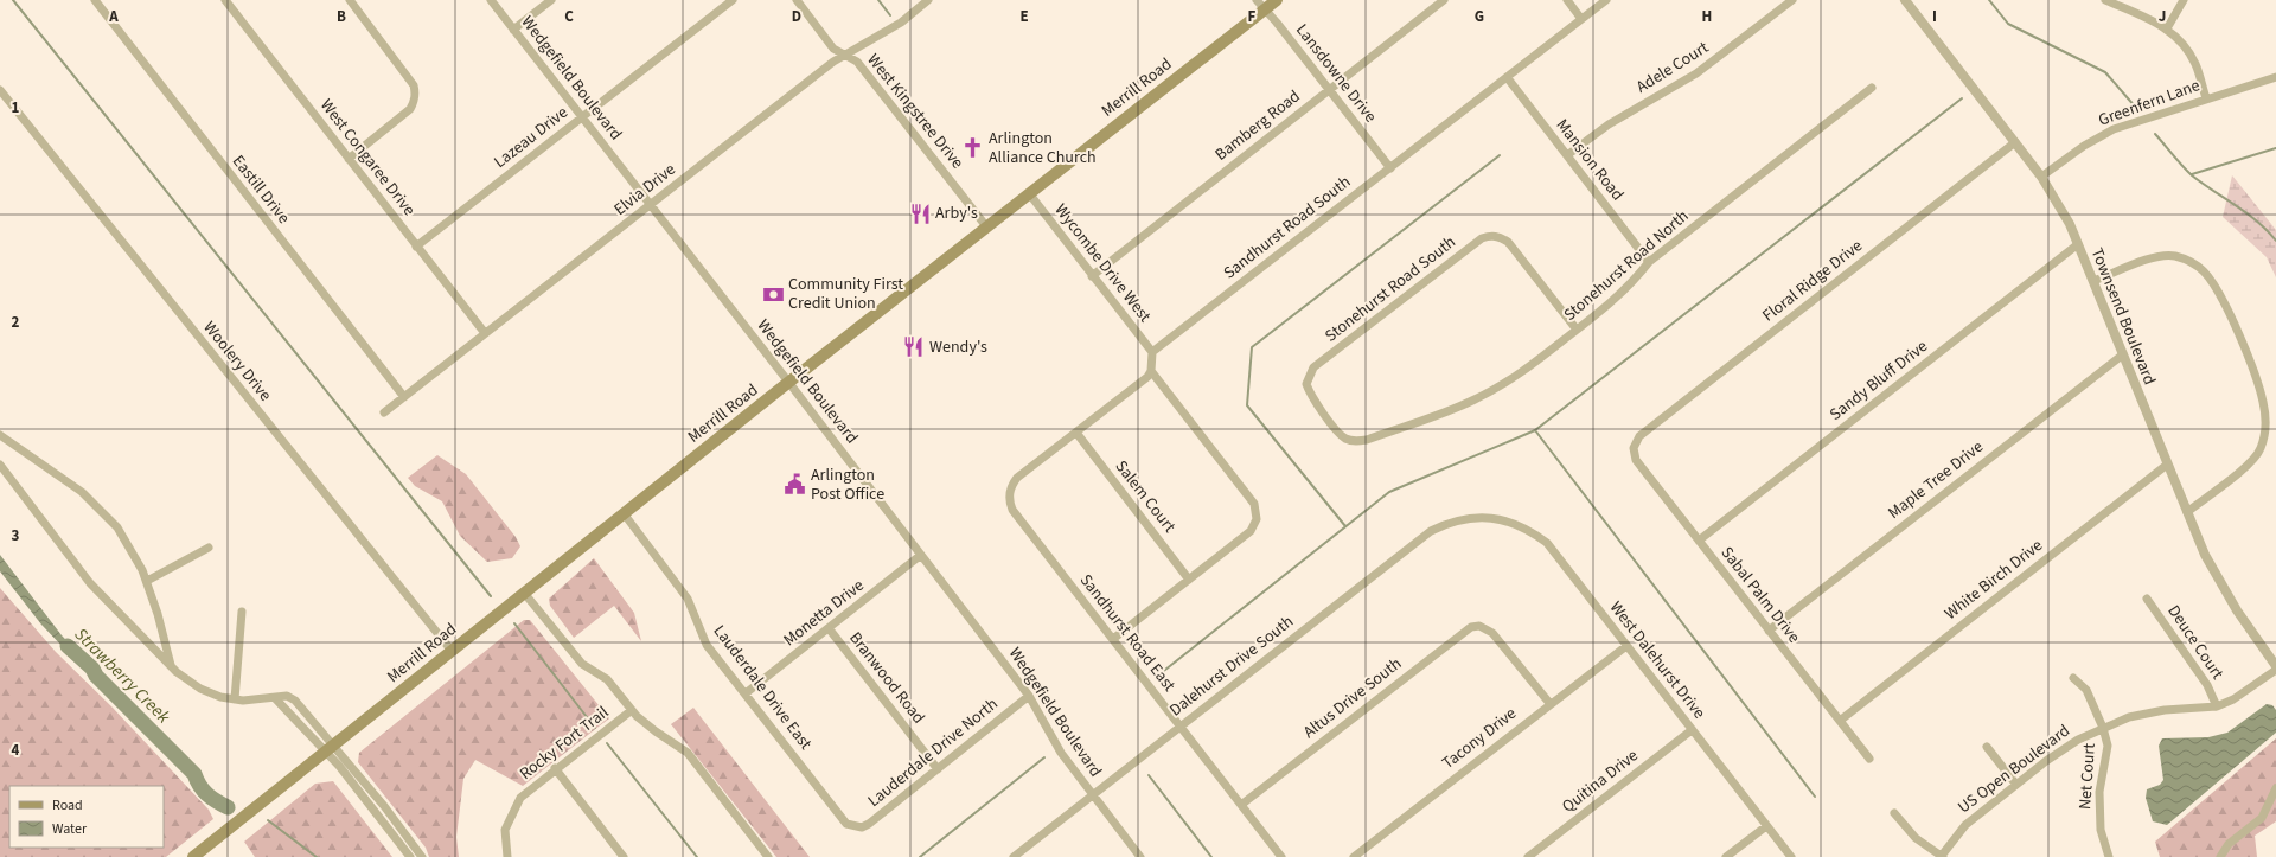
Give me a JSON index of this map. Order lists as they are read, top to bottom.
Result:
{
  "streets": {
    "main road": ["Merrill Road"],
    "street": [
      "Adele Court",
      "Lansdowne Drive",
      "Wedgefield Boulevard",
      "Greenfern Lane",
      "West Kingstree Drive",
      "Bamberg Road",
      "Lazeau Drive",
      "West Congaree Drive",
      "Mansion Road",
      "Eastill Drive",
      "Elvia Drive",
      "Sandhurst Road South",
      "Wycombe Drive West",
      "Stonehurst Road North",
      "Floral Ridge Drive",
      "Stonehurst Road South",
      "Townsend Boulevard",
      "Woolery Drive",
      "Sandy Bluff Drive",
      "Maple Tree Drive",
      "Salem Court",
      "White Birch Drive",
      "Sabal Palm Drive",
      "Monetta Drive",
      "Sandhurst Road East",
      "Deuce Court",
      "West Dalehurst Drive",
      "Dalehurst Drive South",
      "Branwood Road",
      "Lauderdale Drive East",
      "Altus Drive South",
      "Tacony Drive",
      "Rocky Fort Trail",
      "Lauderdale Drive North",
      "US Open Boulevard",
      "Net Court",
      "Quitina Drive"
    ]
  },
  "crossings": [
    ["Adele Court", "Mansion Road"],
    ["Lansdowne Drive", "Merrill Road"],
    ["Lansdowne Drive", "Bamberg Road"],
    ["Lansdowne Drive", "Sandhurst Road South"],
    ["Wedgefield Boulevard", "Merrill Road"],
    ["Wedgefield Boulevard", "Lazeau Drive"],
    ["Wedgefield Boulevard", "Elvia Drive"],
    ["Wedgefield Boulevard", "Monetta Drive"],
    ["Wedgefield Boulevard", "Dalehurst Drive South"],
    ["Wedgefield Boulevard", "Lauderdale Drive North"],
    ["Merrill Road", "West Kingstree Drive"],
    ["Merrill Road", "Wycombe Drive West"],
    ["Merrill Road", "Woolery Drive"],
    ["Merrill Road", "Lauderdale Drive East"],
    ["Greenfern Lane", "Townsend Boulevard"],
    ["West Kingstree Drive", "Elvia Drive"],
    ["Bamberg Road", "Wycombe Drive West"],
    ["Lazeau Drive", "West Congaree Drive"],
    ["West Congaree Drive", "Elvia Drive"],
    ["Mansion Road", "Sandhurst Road South"],
    ["Mansion Road", "Stonehurst Road North"],
    ["Eastill Drive", "Elvia Drive"],
    ["Sandhurst Road South", "Wycombe Drive West"],
    ["Stonehurst Road North", "Stonehurst Road South"],
    ["Floral Ridge Drive", "Townsend Boulevard"],
    ["Floral Ridge Drive", "Sabal Palm Drive"],
    ["Townsend Boulevard", "Sandy Bluff Drive"],
    ["Townsend Boulevard", "Maple Tree Drive"],
    ["Townsend Boulevard", "White Birch Drive"],
    ["Sandy Bluff Drive", "Sabal Palm Drive"],
    ["Maple Tree Drive", "Sabal Palm Drive"],
    ["Salem Court", "Sandhurst Road East"],
    ["White Birch Drive", "Sabal Palm Drive"],
    ["Monetta Drive", "Branwood Road"],
    ["Monetta Drive", "Lauderdale Drive East"],
    ["Sandhurst Road East", "Dalehurst Drive South"],
    ["Sandhurst Road East", "Altus Drive South"],
    ["Deuce Court", "US Open Boulevard"],
    ["West Dalehurst Drive", "Dalehurst Drive South"],
    ["West Dalehurst Drive", "Tacony Drive"],
    ["West Dalehurst Drive", "Quitina Drive"],
    ["Branwood Road", "Lauderdale Drive North"],
    ["Lauderdale Drive East", "Lauderdale Drive North"],
    ["Altus Drive South", "Tacony Drive"],
    ["US Open Boulevard", "Net Court"]
  ],
  "water": ["Strawberry Creek"],
  "places": {
    "church": ["Arlington Alliance Church"],
    "restaurant": ["Arby's", "Wendy's"],
    "bank": ["Community First Credit Union"],
    "public building": ["Arlington Post Office"]
  },
  "legend": ["Road", "Water"],
  "grid": {
    "columns": [
      "A",
      "B",
      "C",
      "D",
      "E",
      "F",
      "G",
      "H",
      "I",
      "J"
    ],
    "rows": [
      "1",
      "2",
      "3",
      "4"
    ]
  }
}
